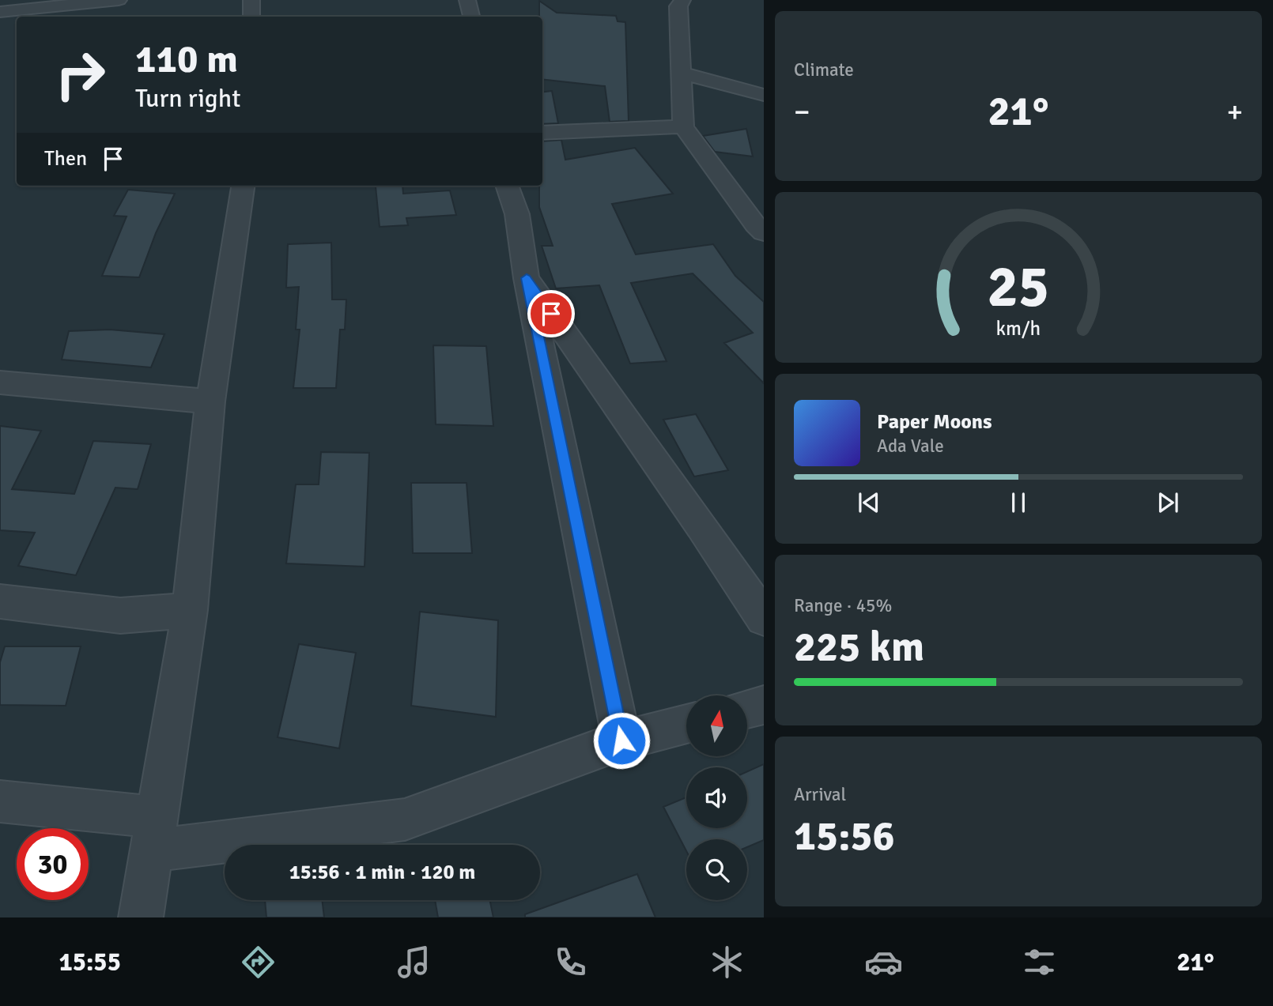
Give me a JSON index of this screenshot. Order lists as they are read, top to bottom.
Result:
{
  "north": "top",
  "page": {
    "tile": [
      "Climate",
      ["Range · 45%", "225 km"],
      ["Arrival", "15:56"]
    ],
    "turn": ["110 m", "Turn right"],
    "heat": ["−", "21°", "+"],
    "then": "Then",
    "song": ["Paper Moons", "Ada Vale"],
    "limit": "30",
    "trip": "15:56 · 1 min · 120 m",
    "tabs": ["15:55", "21°"],
    "gauge": ["25", "km/h"]
  }
}
